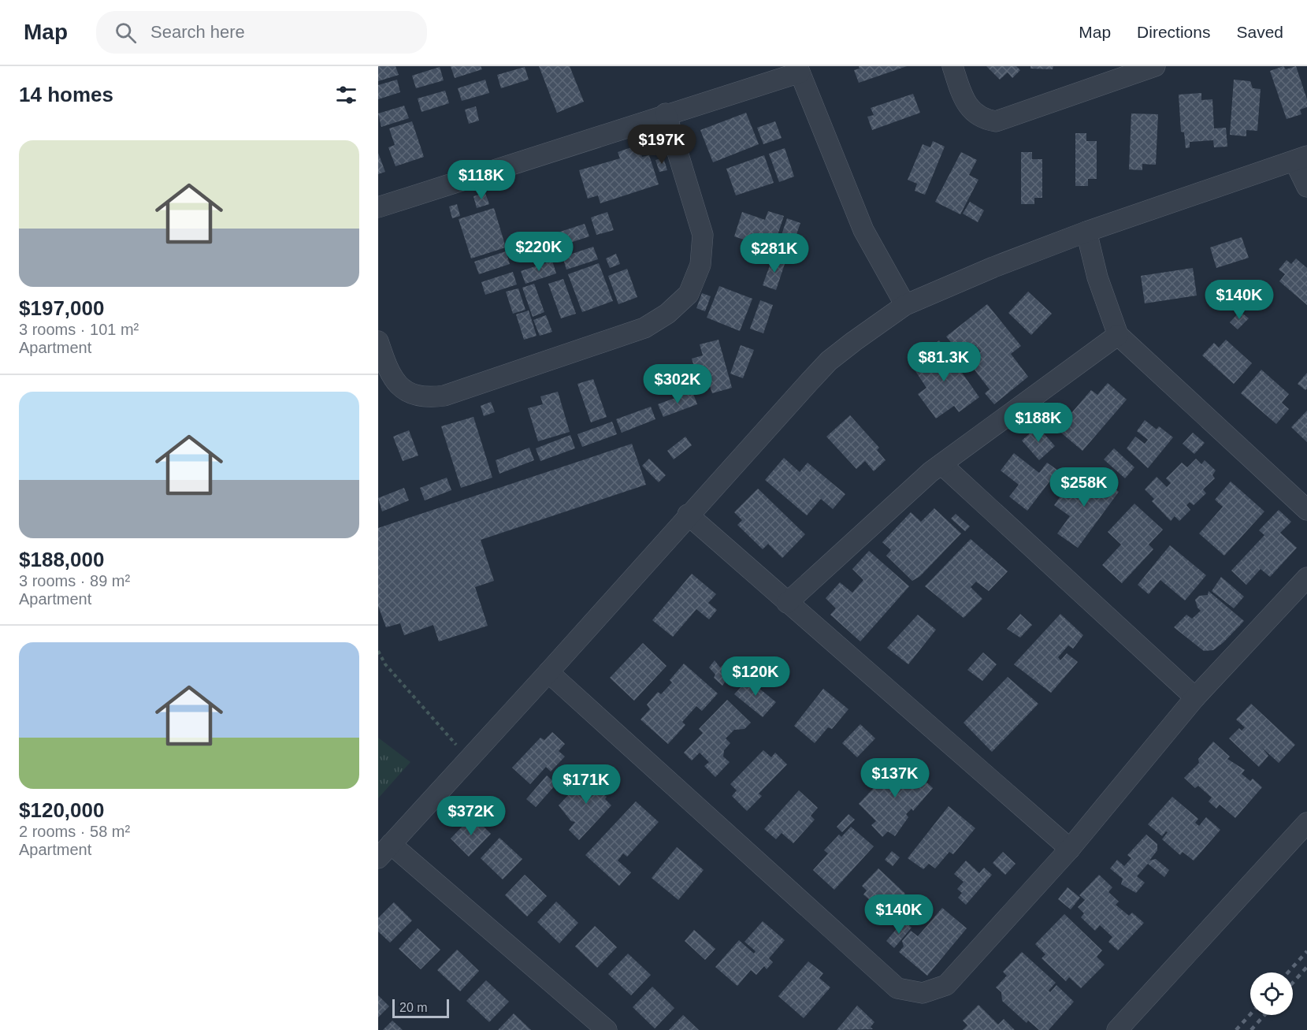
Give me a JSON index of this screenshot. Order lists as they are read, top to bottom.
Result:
{
  "scale_bar": "20 m",
  "page": {
    "header": "Map",
    "search": "Search here",
    "nav": ["Map", "Directions", "Saved"],
    "heading": "14 homes",
    "list": [
      {
        "name": "$197,000",
        "note": "3 rooms · 101 m² · Apartment"
      },
      {
        "name": "$188,000",
        "note": "3 rooms · 89 m² · Apartment"
      },
      {
        "name": "$120,000",
        "note": "2 rooms · 58 m² · Apartment"
      }
    ],
    "price": [
      "$197K",
      "$118K",
      "$220K",
      "$281K",
      "$140K",
      "$81.3K",
      "$302K",
      "$188K",
      "$258K",
      "$120K",
      "$137K",
      "$171K",
      "$372K",
      "$140K"
    ],
    "scale": "20 m"
  }
}
